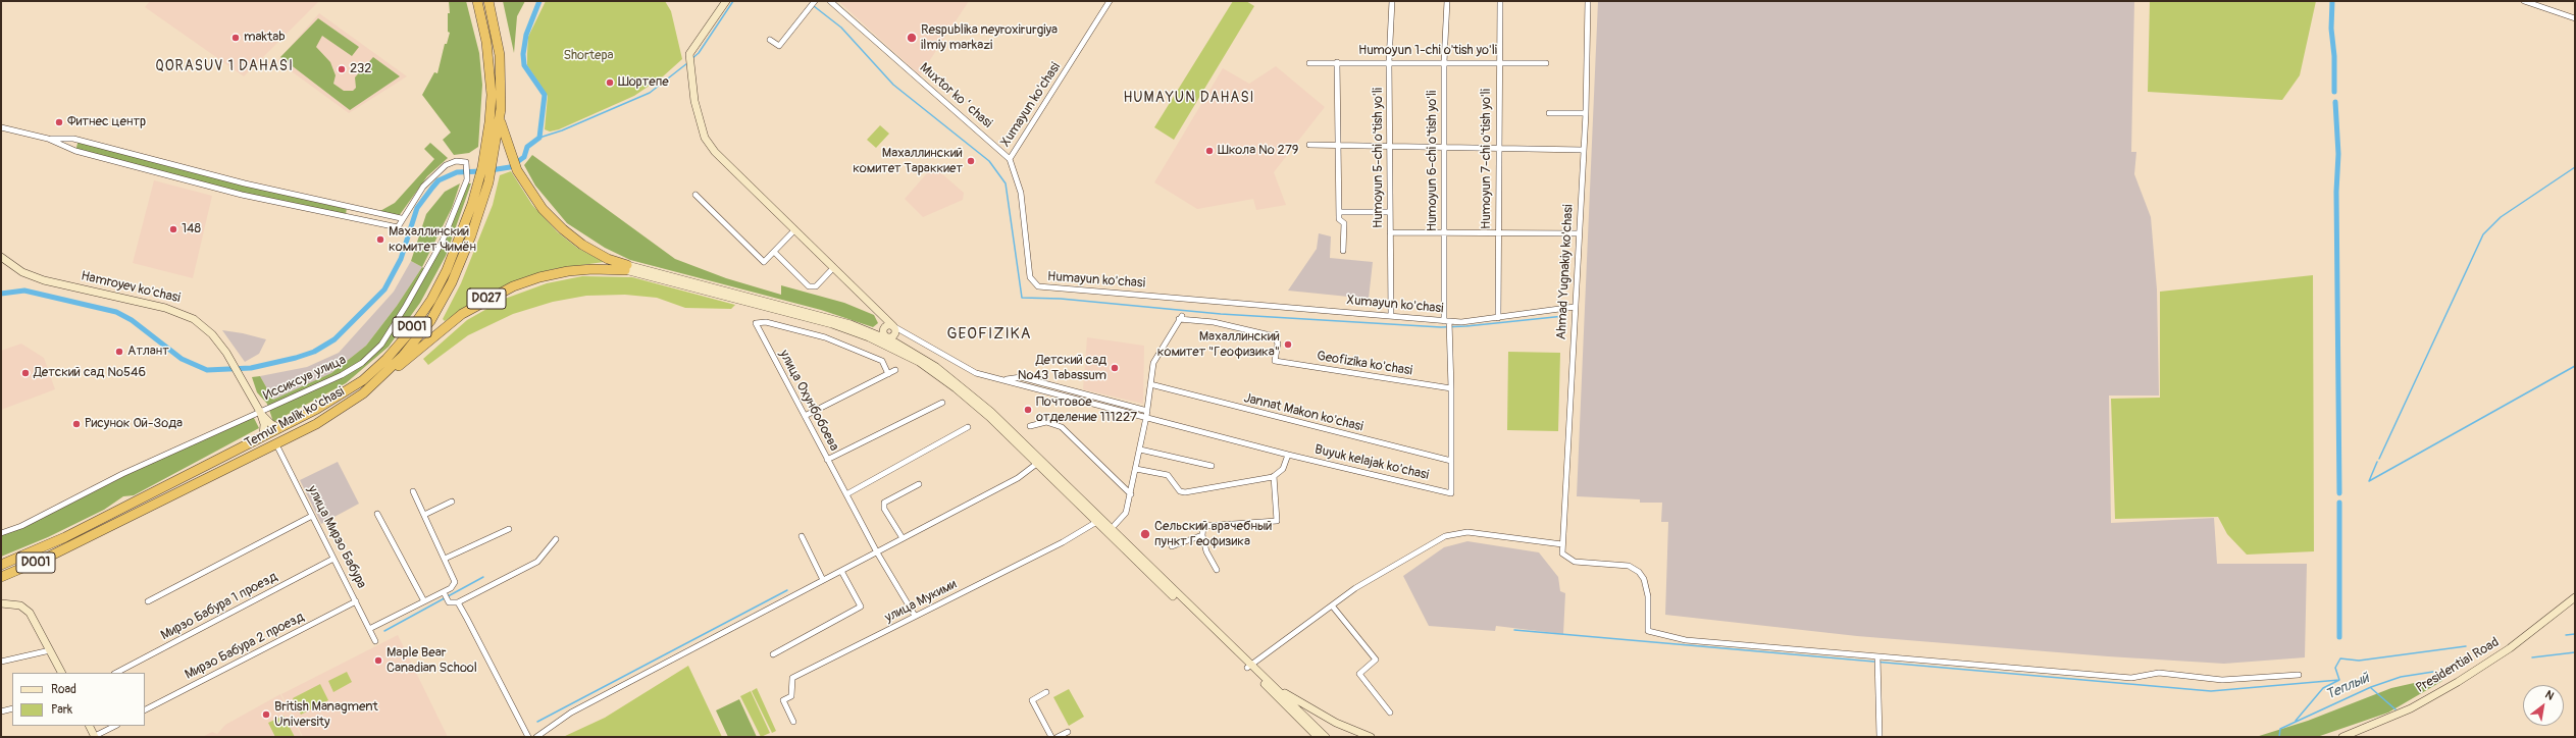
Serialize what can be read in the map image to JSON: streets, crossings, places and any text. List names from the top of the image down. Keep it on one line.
{"streets":{"highway":["D027","D001","Temur Malik ko'chasi"],"main road":["Hamroyev ko'chasi","Presidential Road"],"street":["Humoyun 1-chi o'tish yo'li","Muxtor koʻchasi","Xumayun ko'chasi","Humoyun 5-chi o'tish yo'li","Humoyun 7-chi o'tish yo'li","Humoyun 6-chi o'tish yo'li","Ahmad Yugnakiy ko'chasi","Humayun ko'chasi","Geofizika ko'chasi","Иссиксув улица","улица Охунбобоева","Jannat Makon ko'chasi","Buyuk kelajak ko'chasi","улица Мирзо Бабура","улица Мукими","Мирзо Бабура 1 проезд","Мирзо Бабура 2 проезд"]},"crossings":[["Humoyun 1-chi o'tish yo'li","Humoyun 5-chi o'tish yo'li"],["Humoyun 1-chi o'tish yo'li","Humoyun 7-chi o'tish yo'li"],["Humoyun 1-chi o'tish yo'li","Humoyun 6-chi o'tish yo'li"],["Muxtor koʻchasi","Xumayun ko'chasi"],["Muxtor koʻchasi","Humayun ko'chasi"],["Xumayun ko'chasi","Humoyun 5-chi o'tish yo'li"],["Xumayun ko'chasi","Humoyun 7-chi o'tish yo'li"],["Xumayun ko'chasi","Humoyun 6-chi o'tish yo'li"],["Xumayun ko'chasi","Ahmad Yugnakiy ko'chasi"],["Xumayun ko'chasi","Humayun ko'chasi"],["Humoyun 6-chi o'tish yo'li","Geofizika ko'chasi"],["Humoyun 6-chi o'tish yo'li","Jannat Makon ko'chasi"],["Humoyun 6-chi o'tish yo'li","Buyuk kelajak ko'chasi"],["Hamroyev ko'chasi","Иссиксув улица"],["Hamroyev ko'chasi","Temur Malik ko'chasi"],["D027","Temur Malik ko'chasi"],["Geofizika ko'chasi","Jannat Makon ko'chasi"],["улица Охунбобоева","улица Мукими"],["Temur Malik ko'chasi","улица Мирзо Бабура"],["улица Мирзо Бабура","Мирзо Бабура 1 проезд"],["улица Мирзо Бабура","Мирзо Бабура 2 проезд"]],"districts":["QORASUV 1 DAHASI","HUMAYUN DAHASI","GEOFIZIKA"],"water":["Теплый"],"parks":["Shortepa"],"places":["maktab","Respublika neyroxirurgiya ilmiy markazi","232","Шортепе","Фитнес центр","Школа № 279","Махаллинский комитет Тараккиет","148","Махаллинский комитет Чимён","Махаллинский комитет \"Геофизика\"","Атлант","Детский сад №43 Tabassum","Детский сад №546","Почтовое отделение 111227","Рисунок Ой-Зода","Сельский врачебный пункт Геофизика","Maple Bear Canadian School","British Managment University"],"legend":["Road","Park"],"north":"top right"}
